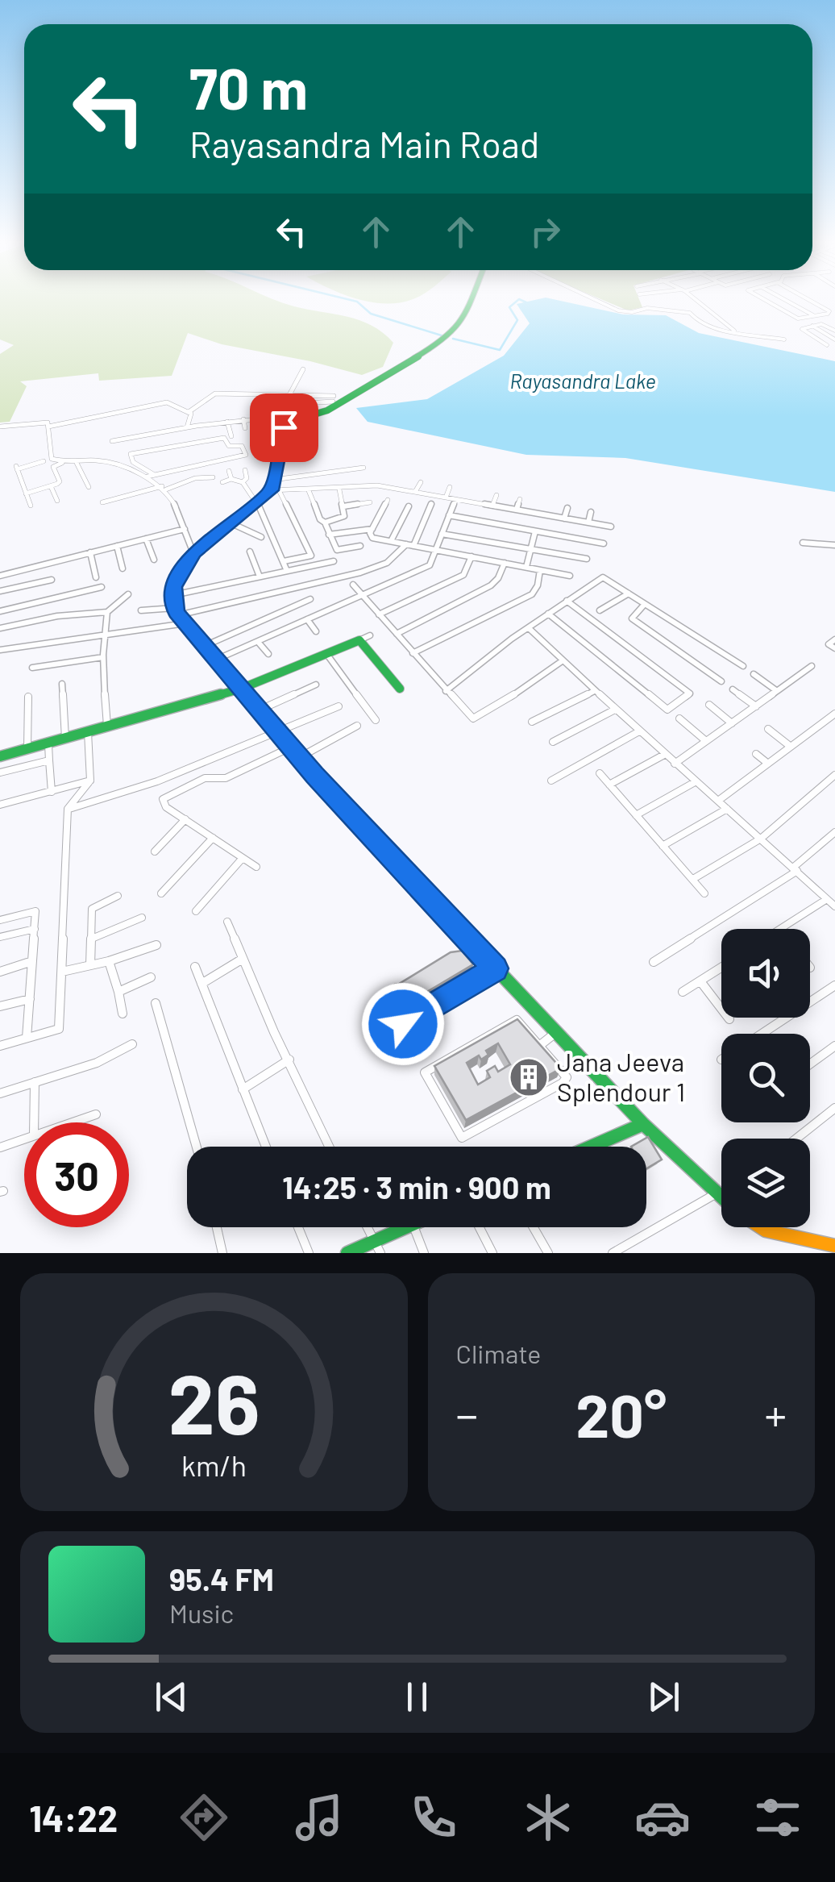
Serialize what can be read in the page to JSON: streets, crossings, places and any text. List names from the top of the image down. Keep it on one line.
{"water":["Rayasandra Lake"],"places":{"building":["Jana Jeeva Splendour 1"]},"page":{"turn":["70 m","Rayasandra Main Road"],"limit":"30","trip":"14:25 · 3 min · 900 m","tile":"Climate","heat":["−","20°","+"],"song":["95.4 FM","Music"],"tabs":"14:22","gauge":["26","km/h"]}}
